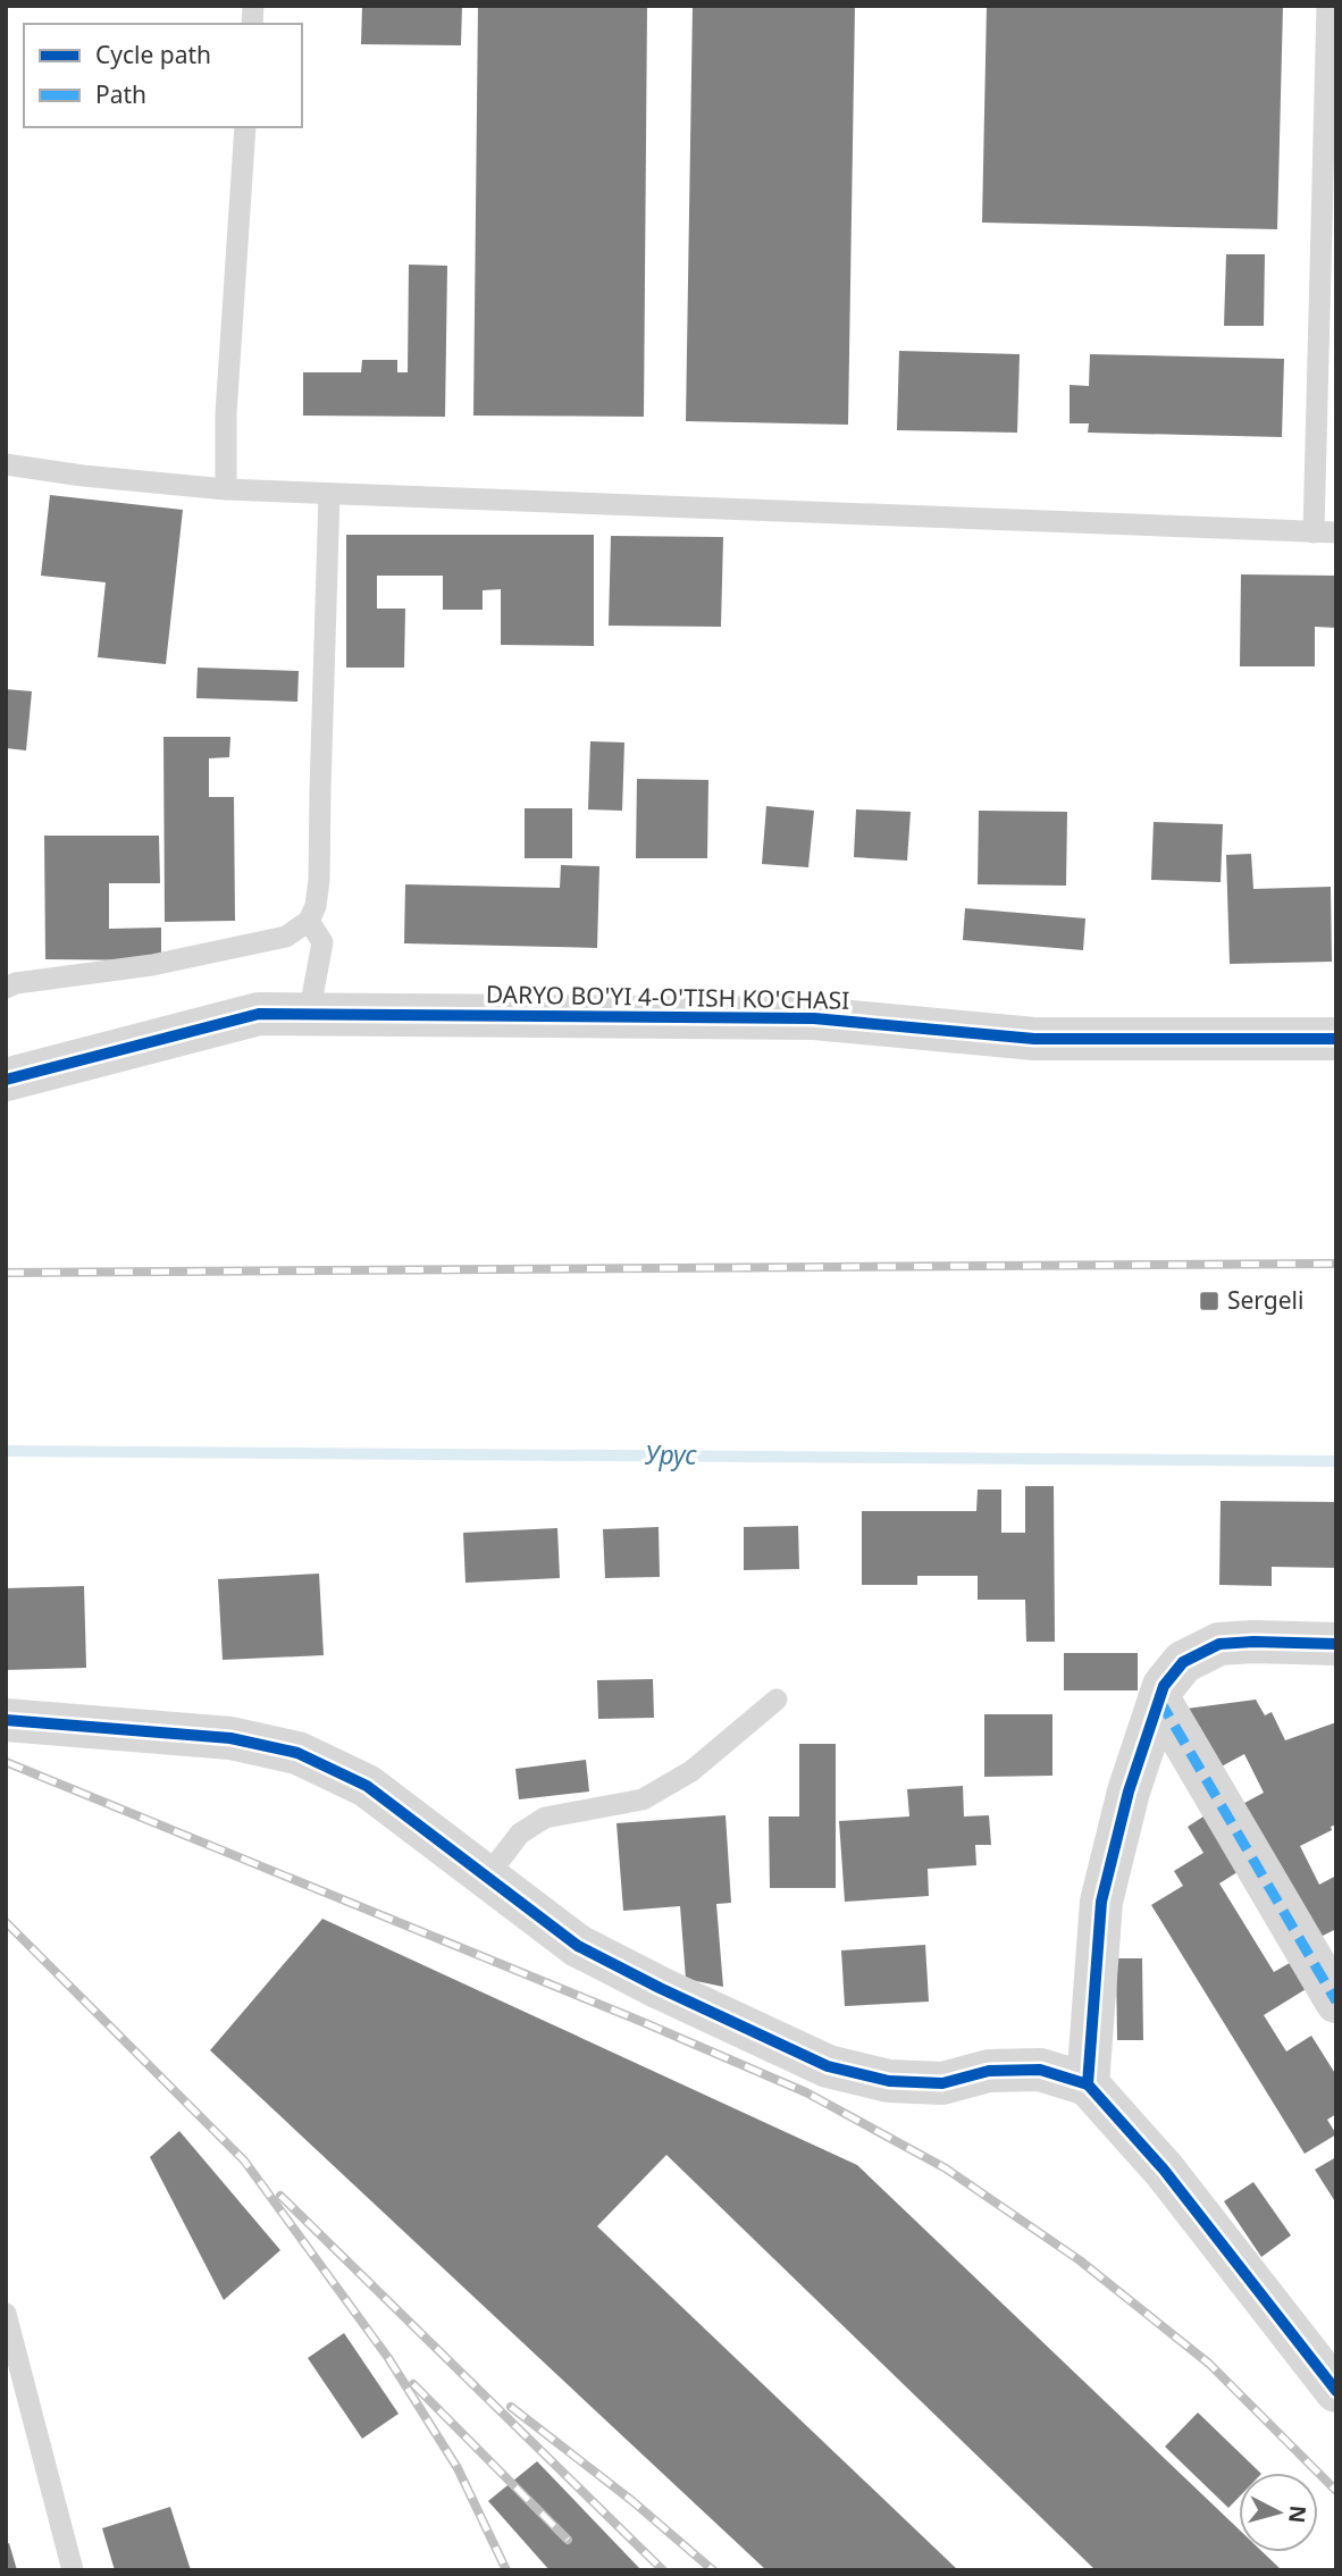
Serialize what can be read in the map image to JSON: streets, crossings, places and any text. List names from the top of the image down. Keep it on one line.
{"streets":{"street":["DARYO BO'YI 4-O'TISH KO'CHASI"]},"water":["Урус"],"places":{"transit":["Sergeli"]},"legend":["Cycle path","Path"],"north":"right"}
